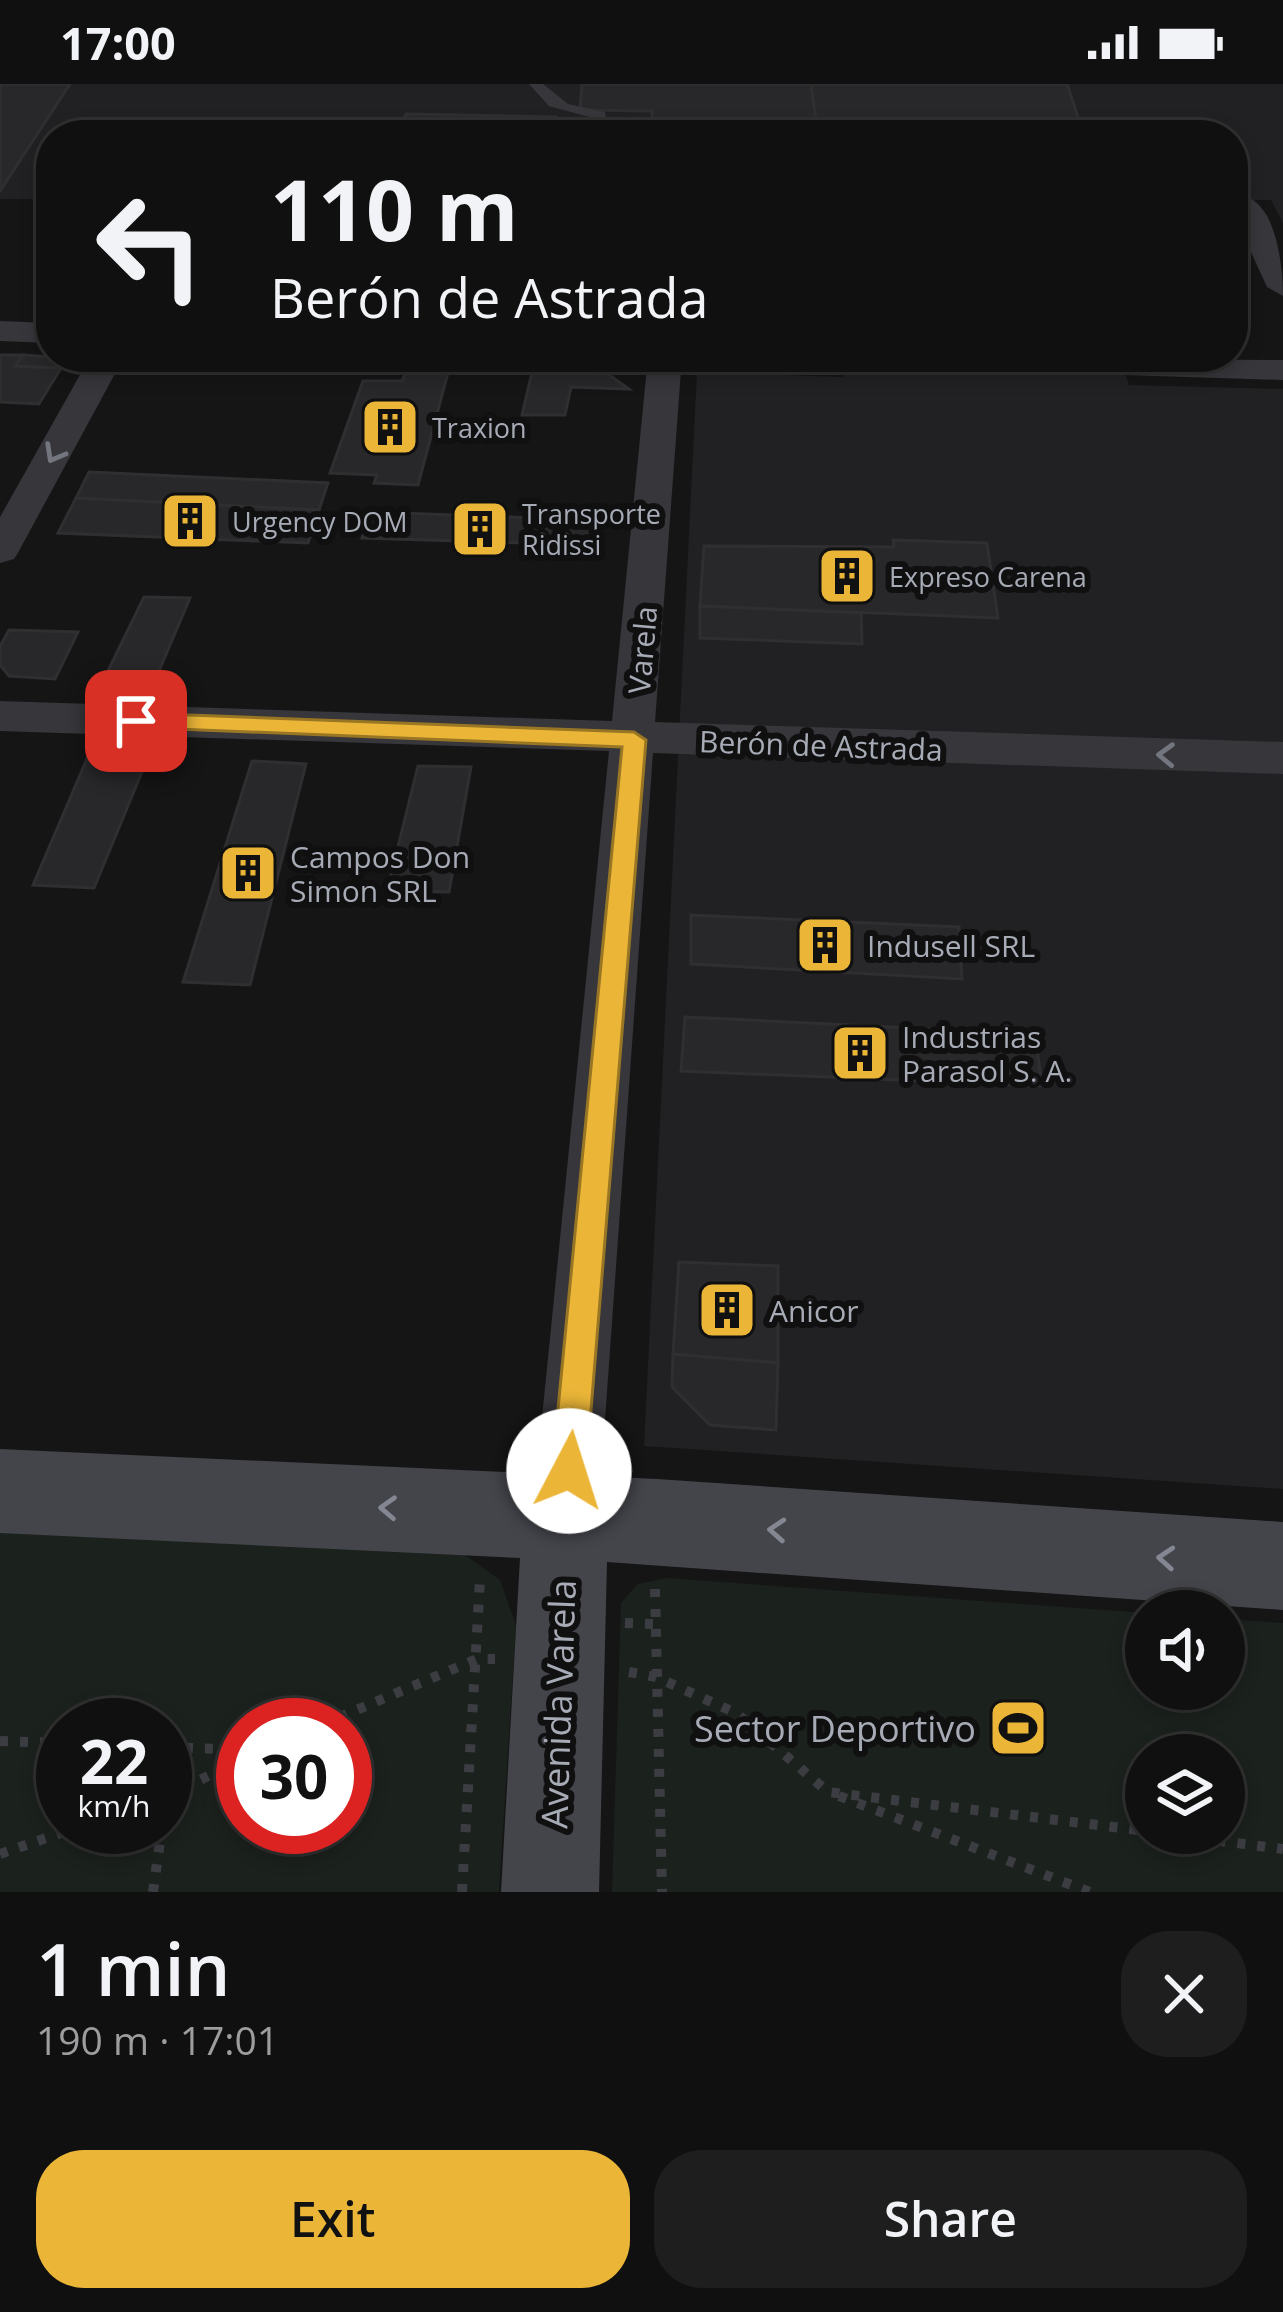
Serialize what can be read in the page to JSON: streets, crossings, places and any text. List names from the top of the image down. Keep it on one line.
{"streets":{"main road":["Avenida Varela"],"street":["Varela","Berón de Astrada"]},"crossings":[["Varela","Berón de Astrada"],["Varela","Avenida Varela"]],"one_way":["Berón de Astrada"],"places":{"building":["Traxion","Urgency DOM","Transporte Ridissi","Expreso Carena","Campos Don Simon SRL","Indusell SRL","Industrias Parasol S. A.","Anicor"],"sports":["Sector Deportivo"]},"page":{"status":"17:00","turn":["110 m","Berón de Astrada"],"speed":"22 km/h","limit":"30","heading":["1 min","190 m · 17:01"],"buttons":["Exit","Share"]}}
